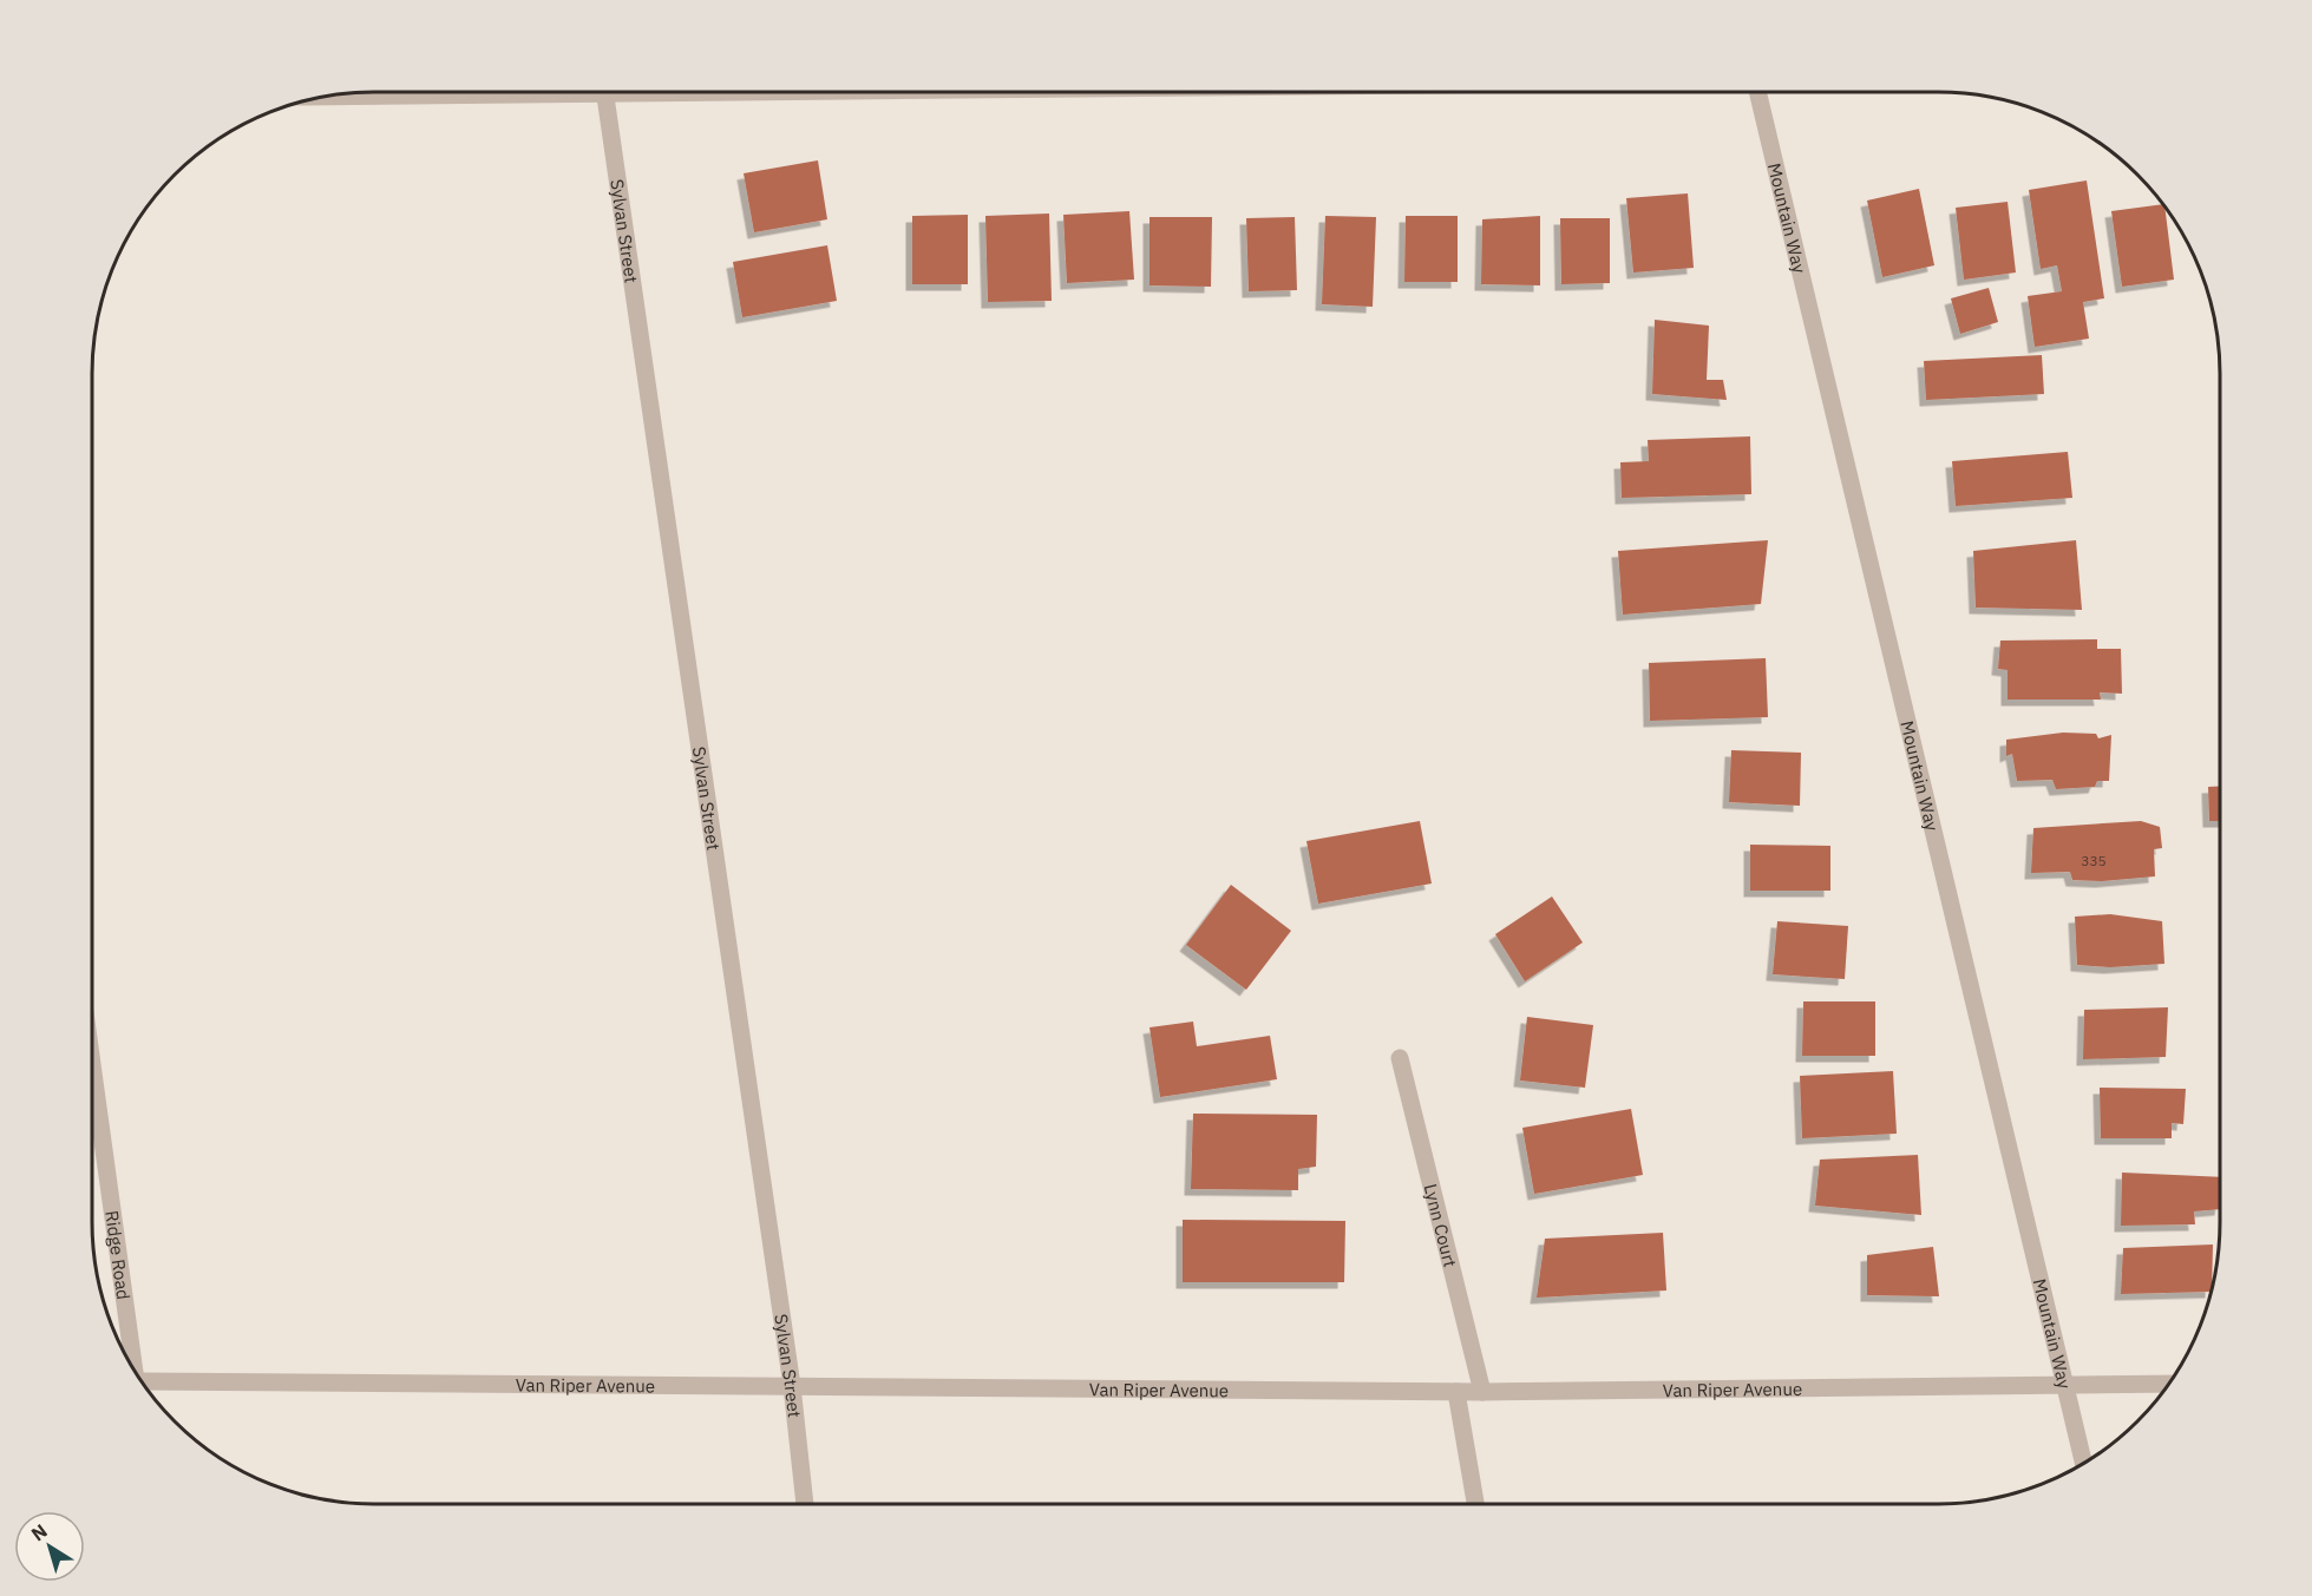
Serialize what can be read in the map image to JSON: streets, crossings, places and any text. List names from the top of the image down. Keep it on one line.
{"streets":{"street":["Mountain Way","Sylvan Street","Lynn Court","Ridge Road","Van Riper Avenue"]},"crossings":[["Mountain Way","Van Riper Avenue"],["Sylvan Street","Van Riper Avenue"],["Lynn Court","Van Riper Avenue"]],"house_numbers":["335"],"north":"top left"}
